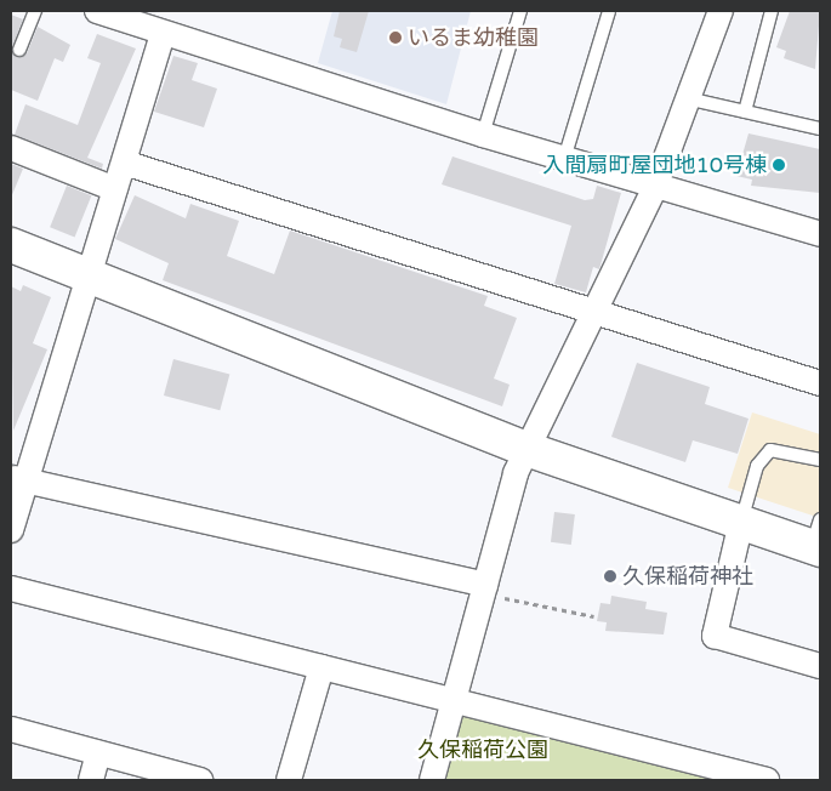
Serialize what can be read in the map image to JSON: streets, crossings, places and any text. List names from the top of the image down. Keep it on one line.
{"parks":["久保稲荷公園"],"places":["いるま幼稚園","入間扇町屋団地10号棟","久保稲荷神社"]}
